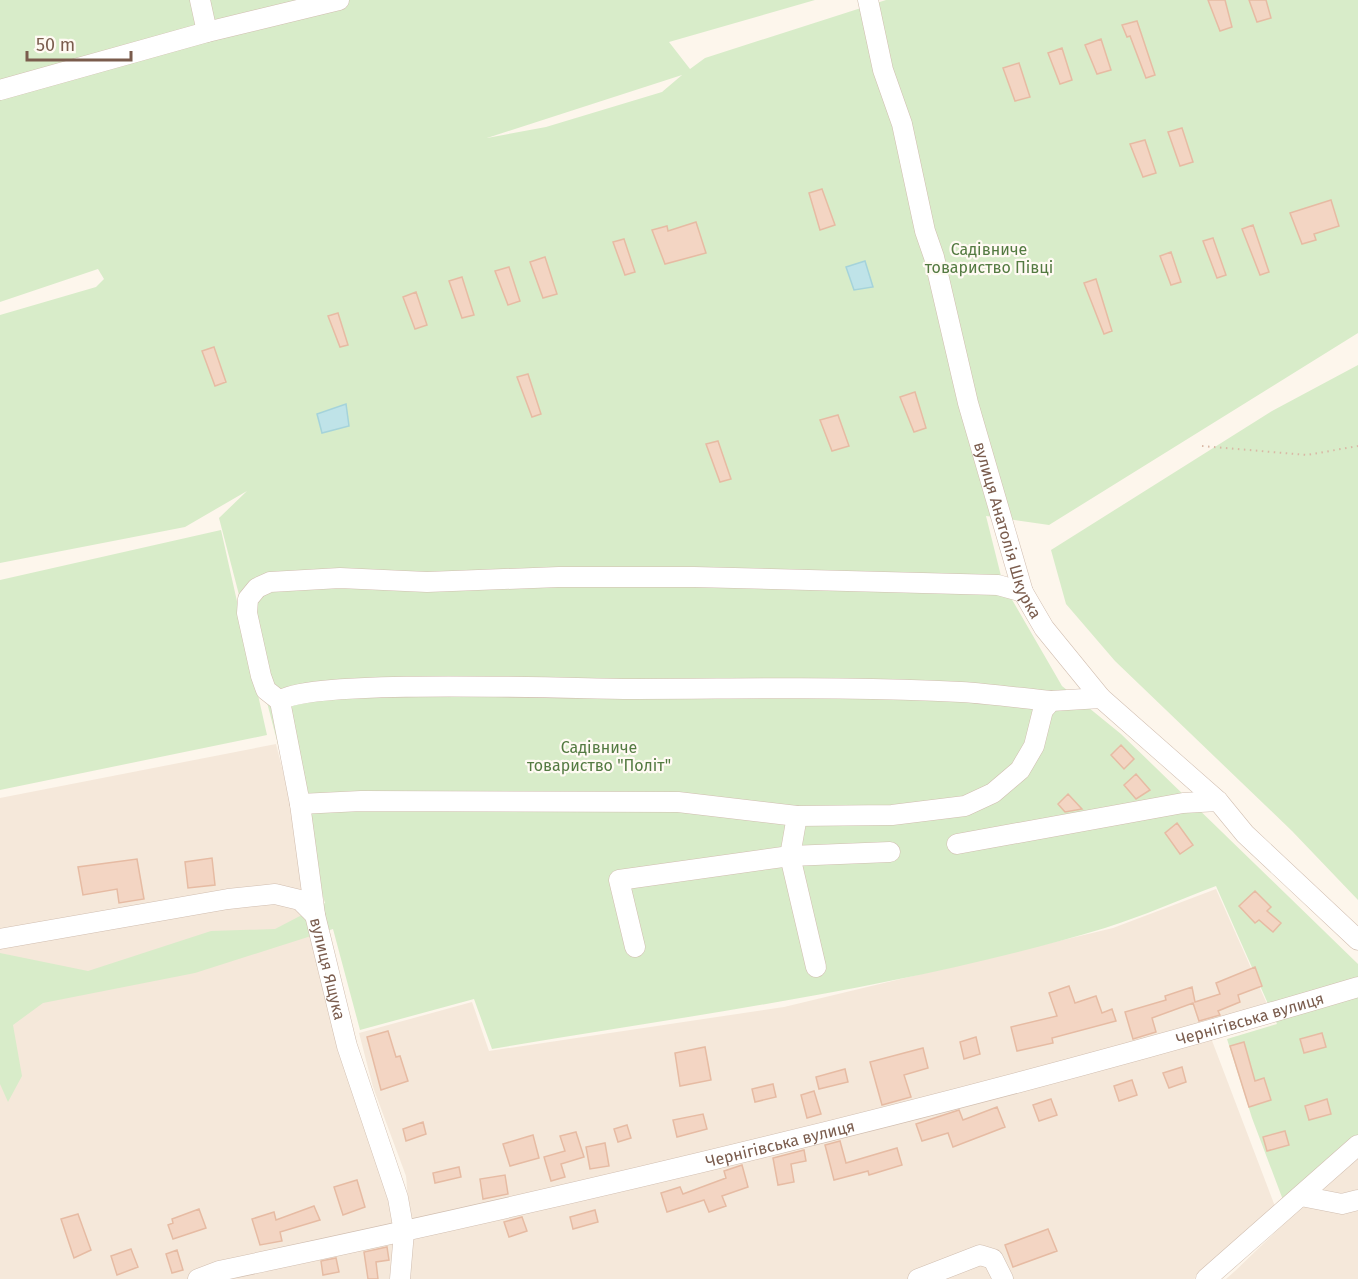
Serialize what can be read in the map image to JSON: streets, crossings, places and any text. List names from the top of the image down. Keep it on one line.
{"streets":{"street":["вулиця Анатолія Шкурка","вулиця Ящука","Чернігівська вулиця"]},"crossings":[["вулиця Ящука","Чернігівська вулиця"]],"parks":["Садівниче товариство Півці","Садівниче товариство \"Політ\""],"scale_bar":"50 m"}
